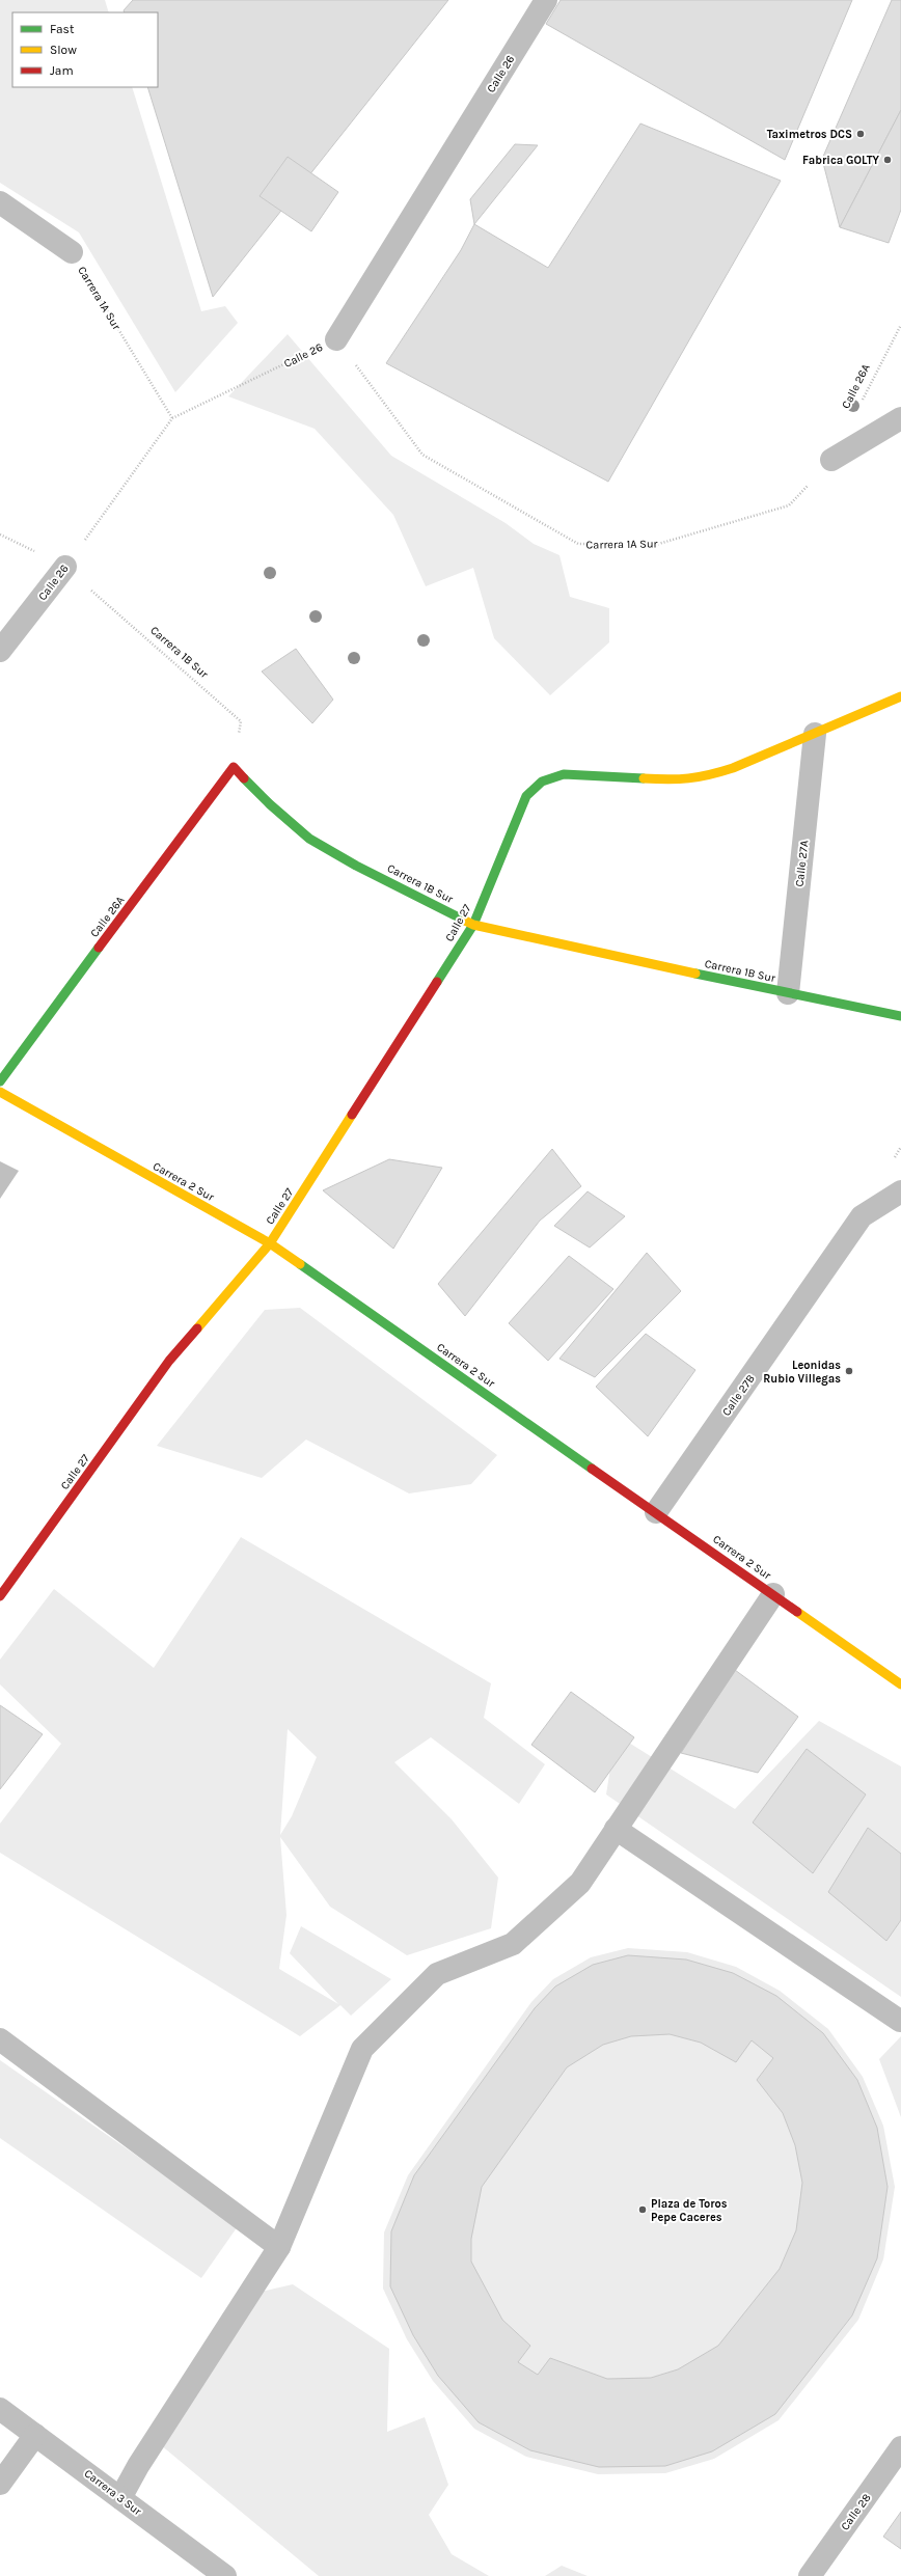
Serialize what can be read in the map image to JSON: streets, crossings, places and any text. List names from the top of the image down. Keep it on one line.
{"streets":{"street":["Calle 26","Calle 26A","Carrera 1B Sur","Calle 27A","Calle 27","Carrera 2 Sur","Calle 27B","Carrera 3 Sur","Calle 28"],"path":["Carrera 1A Sur"]},"crossings":[["Calle 26","Carrera 1A Sur"],["Calle 26","Carrera 1B Sur"],["Calle 26A","Carrera 1B Sur"],["Carrera 1B Sur","Calle 27A"],["Carrera 1B Sur","Calle 27"],["Calle 27A","Calle 27"],["Calle 27","Carrera 2 Sur"],["Carrera 2 Sur","Calle 27B"]],"places":["Taximetros DCS","Fabrica GOLTY","Leonidas Rubio Villegas","Plaza de Toros Pepe Caceres"],"legend":["Fast","Slow","Jam"]}
